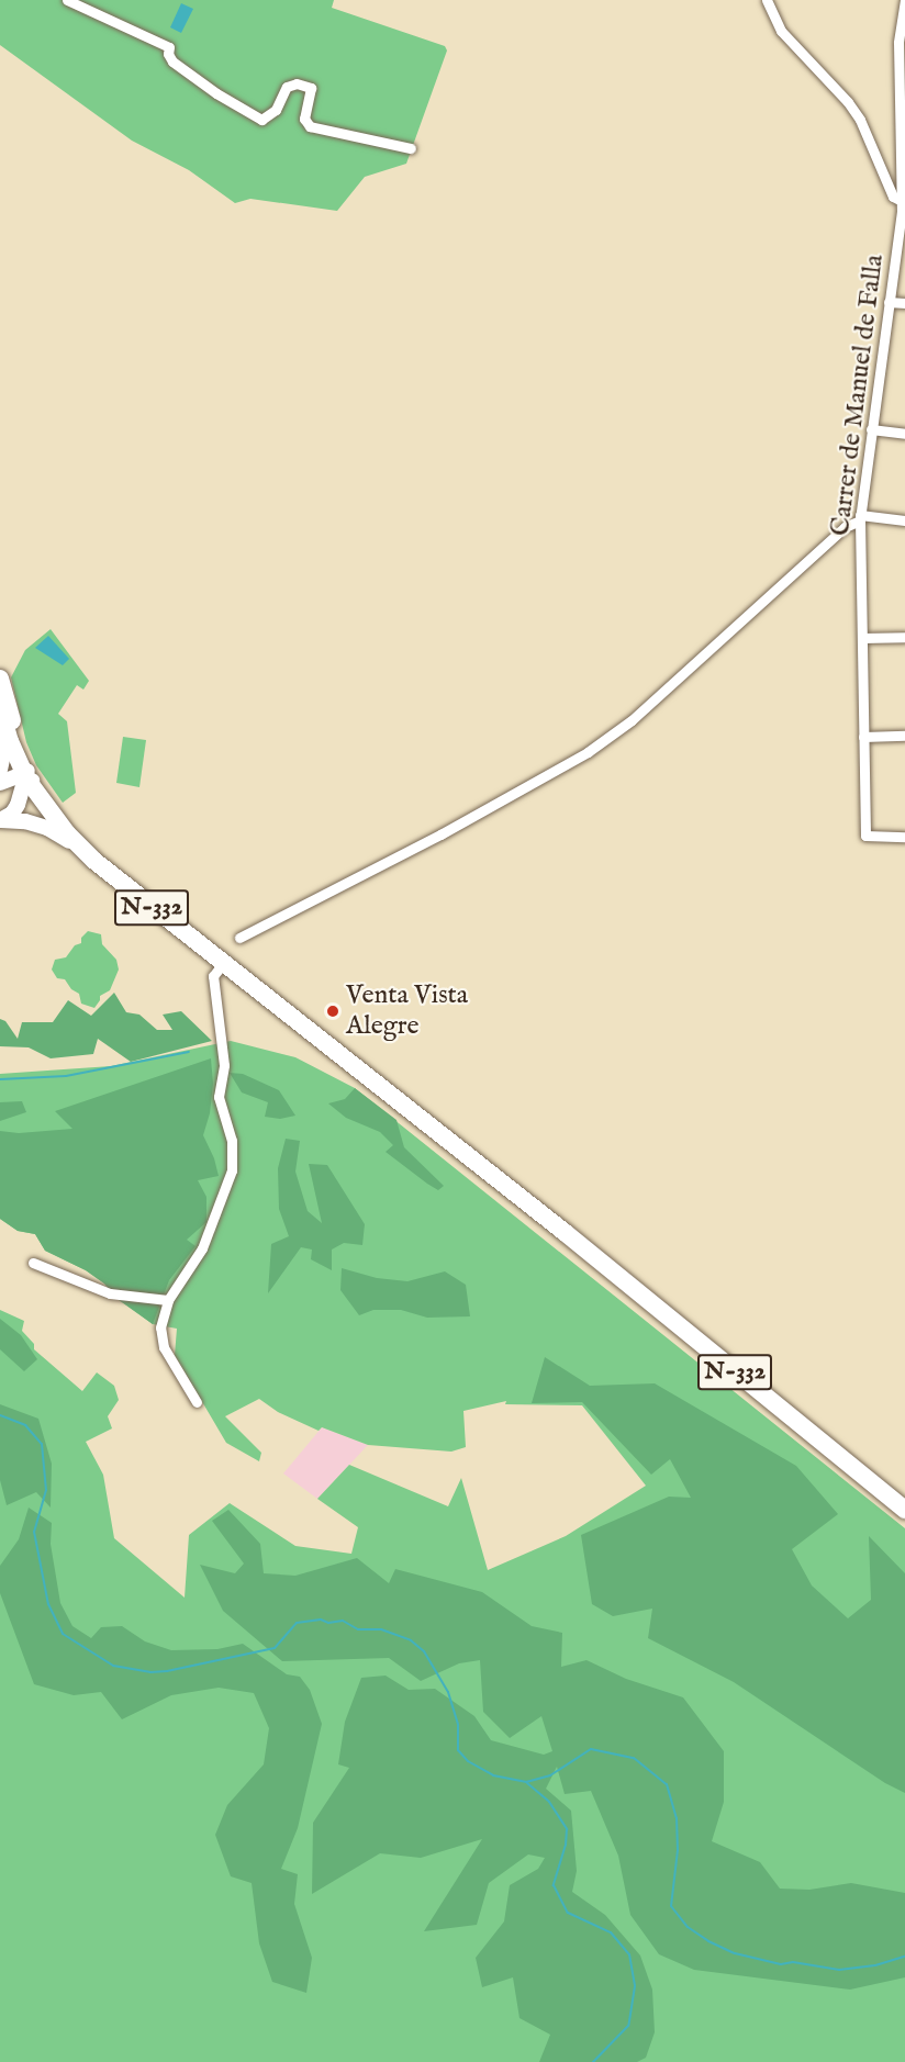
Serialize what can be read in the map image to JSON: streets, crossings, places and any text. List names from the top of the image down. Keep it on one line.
{"streets":{"highway":["N-332"],"street":["Carrer de Manuel de Falla"]},"places":["Venta Vista Alegre"]}
